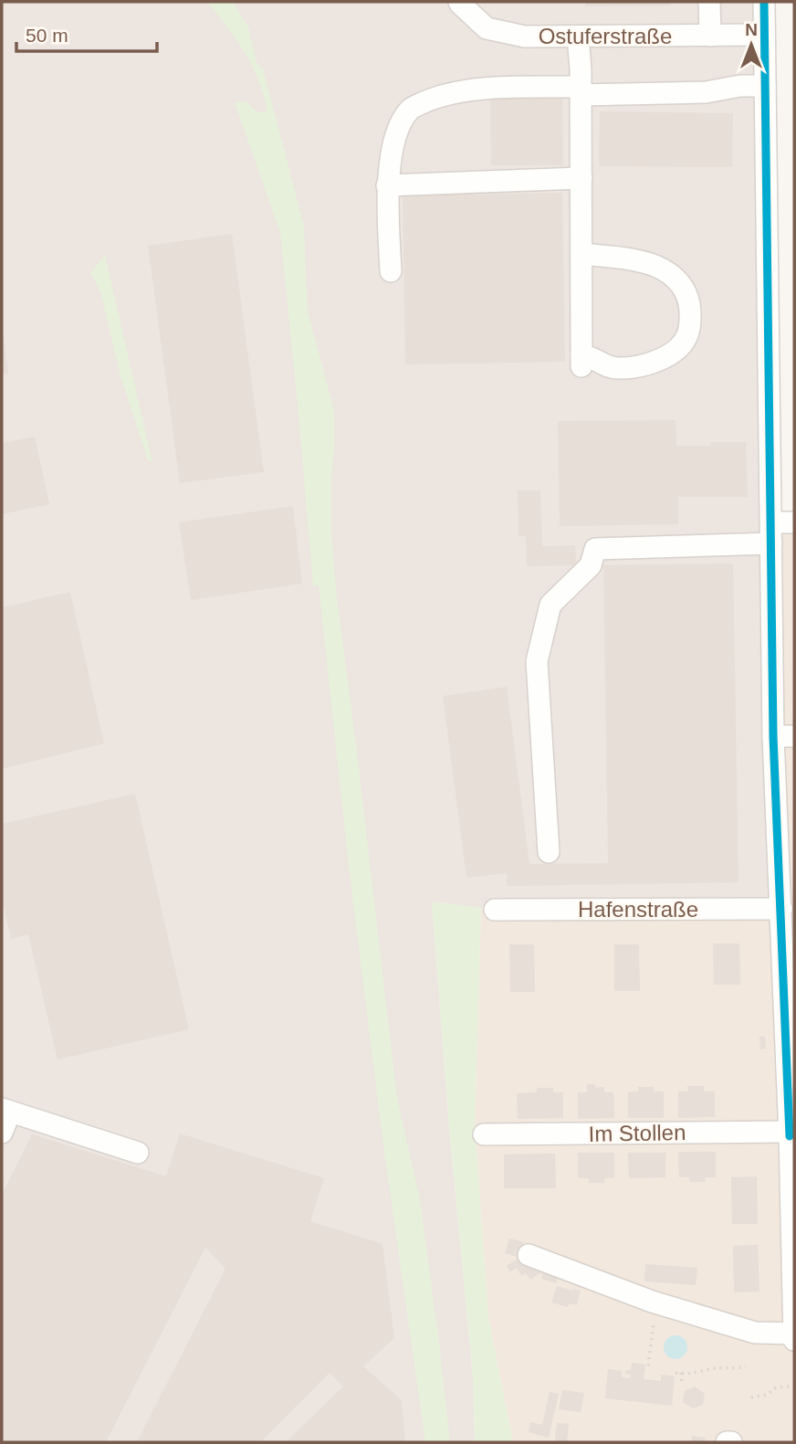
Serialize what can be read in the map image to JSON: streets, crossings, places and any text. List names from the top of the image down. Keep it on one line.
{"streets":{"street":["Ostuferstraße","Hafenstraße","Im Stollen"]},"scale_bar":"50 m","north":"top"}
